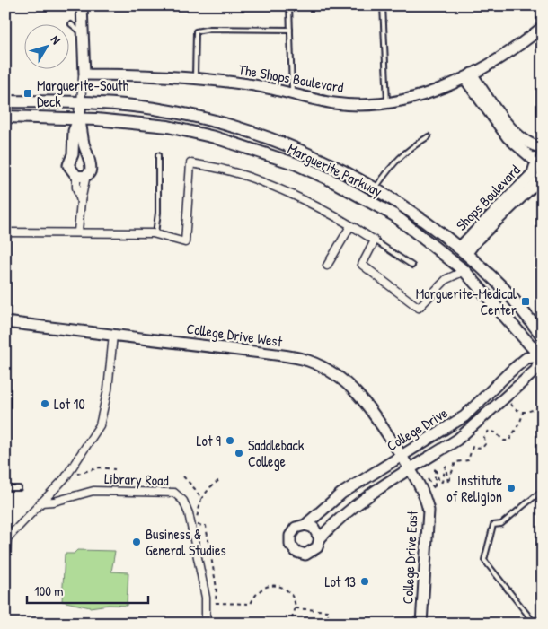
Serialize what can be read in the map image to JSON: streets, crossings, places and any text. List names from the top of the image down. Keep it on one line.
{"streets":{"main road":["Marguerite Parkway"],"street":["The Shops Boulevard","Shops Boulevard","College Drive West","College Drive","Library Road","College Drive East"]},"crossings":[["The Shops Boulevard","Shops Boulevard"],["Marguerite Parkway","Shops Boulevard"],["Marguerite Parkway","College Drive"],["College Drive West","College Drive"],["College Drive West","College Drive East"],["College Drive","College Drive East"]],"places":{"transit":["Marguerite-South Deck","Marguerite-Medical Center"],"other":["Lot 10","Lot 9","Saddleback College","Institute of Religion","Business & General Studies","Lot 13"]},"scale_bar":"100 m","north":"top right"}
